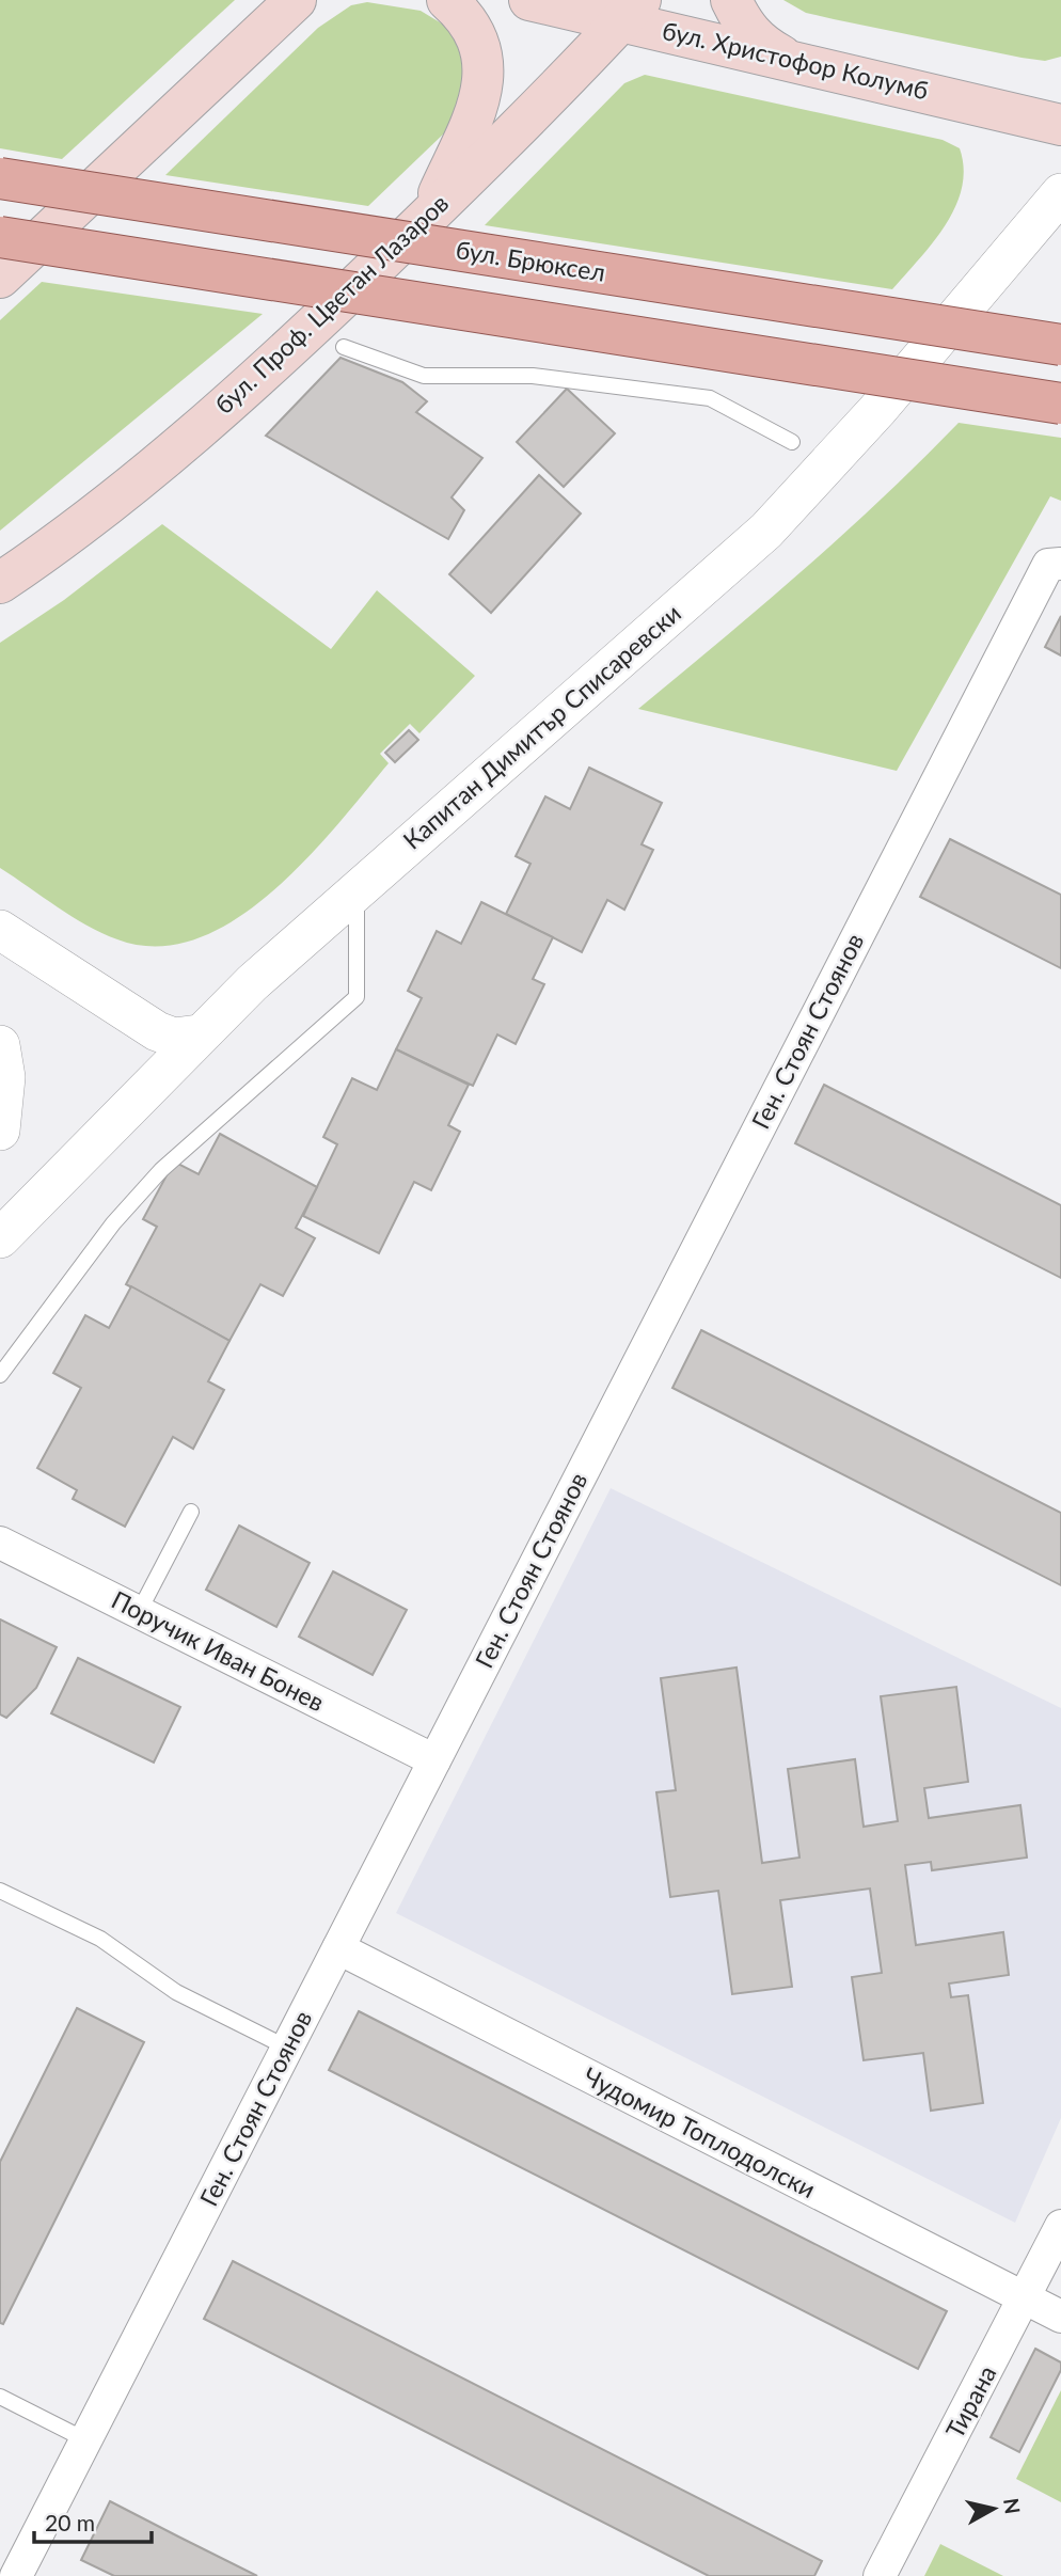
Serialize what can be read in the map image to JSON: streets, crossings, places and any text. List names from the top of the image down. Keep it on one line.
{"streets":{"main road":["бул. Христофор Колумб","бул. Брюксел","бул. Проф. Цветан Лазаров"],"street":["Капитан Димитър Списаревски","Ген. Стоян Стоянов","Поручик Иван Бонев","Чудомир Топлодолски","Тирана"]},"crossings":[["бул. Христофор Колумб","бул. Проф. Цветан Лазаров"],["Ген. Стоян Стоянов","Поручик Иван Бонев"],["Ген. Стоян Стоянов","Чудомир Топлодолски"],["Чудомир Топлодолски","Тирана"]],"scale_bar":"20 m","north":"right"}
